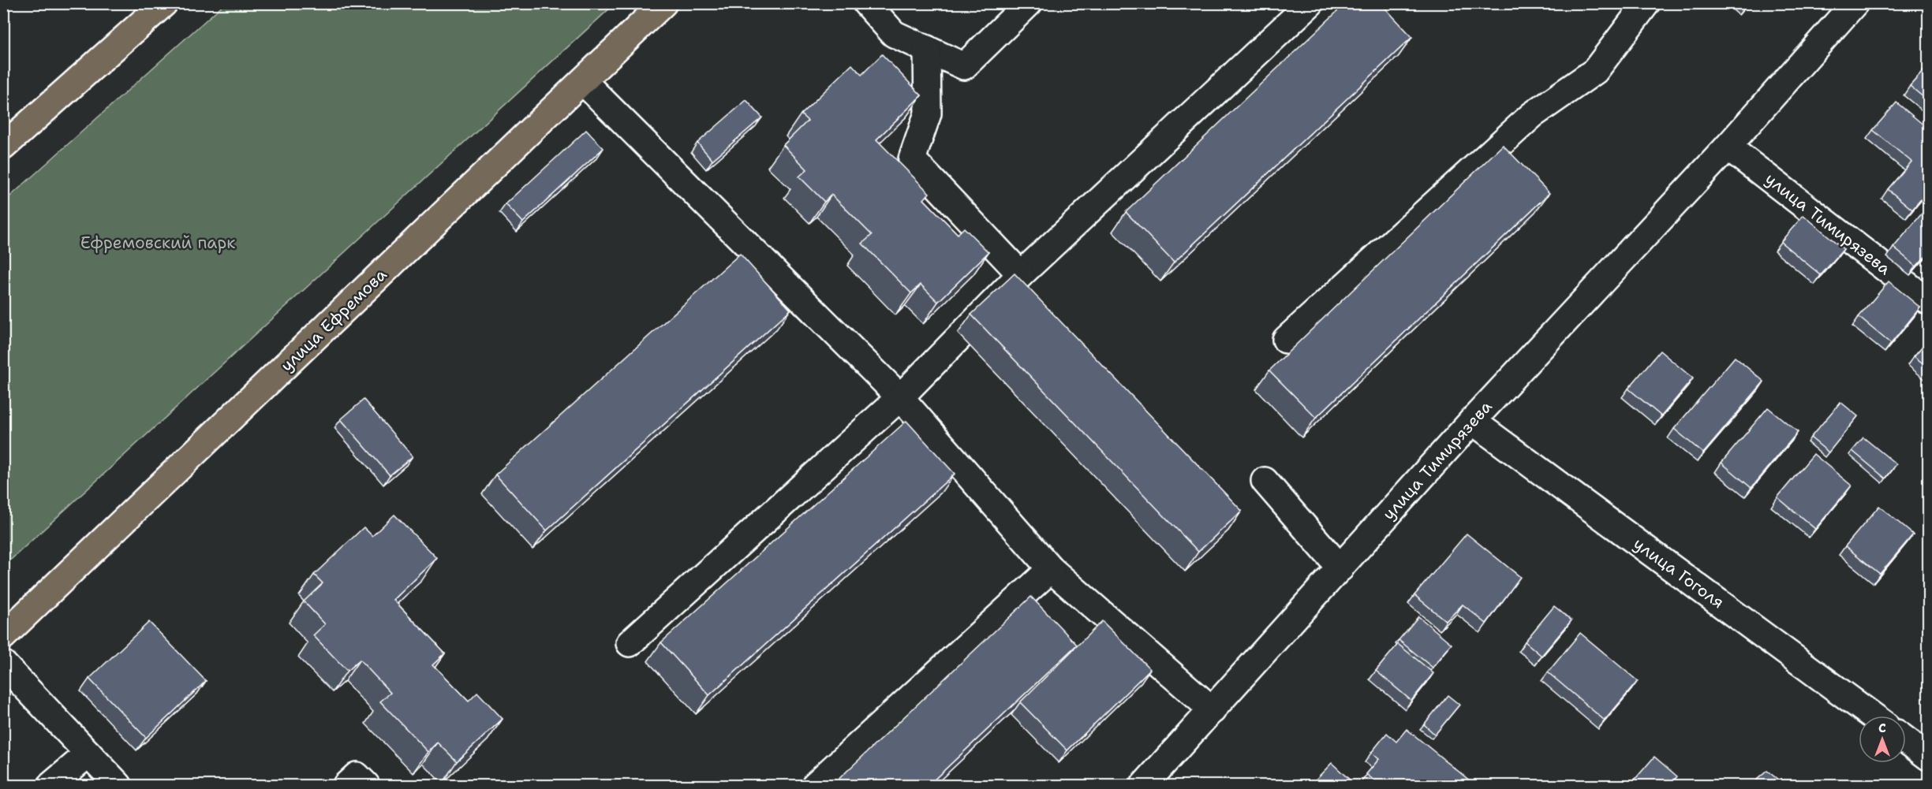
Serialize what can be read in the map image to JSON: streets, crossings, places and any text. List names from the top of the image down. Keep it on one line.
{"streets":{"main road":["улица Ефремова"],"street":["улица Тимирязева","улица Гоголя"]},"crossings":[["улица Тимирязева","улица Гоголя"]],"parks":["Ефремовский парк"],"north":"top"}
